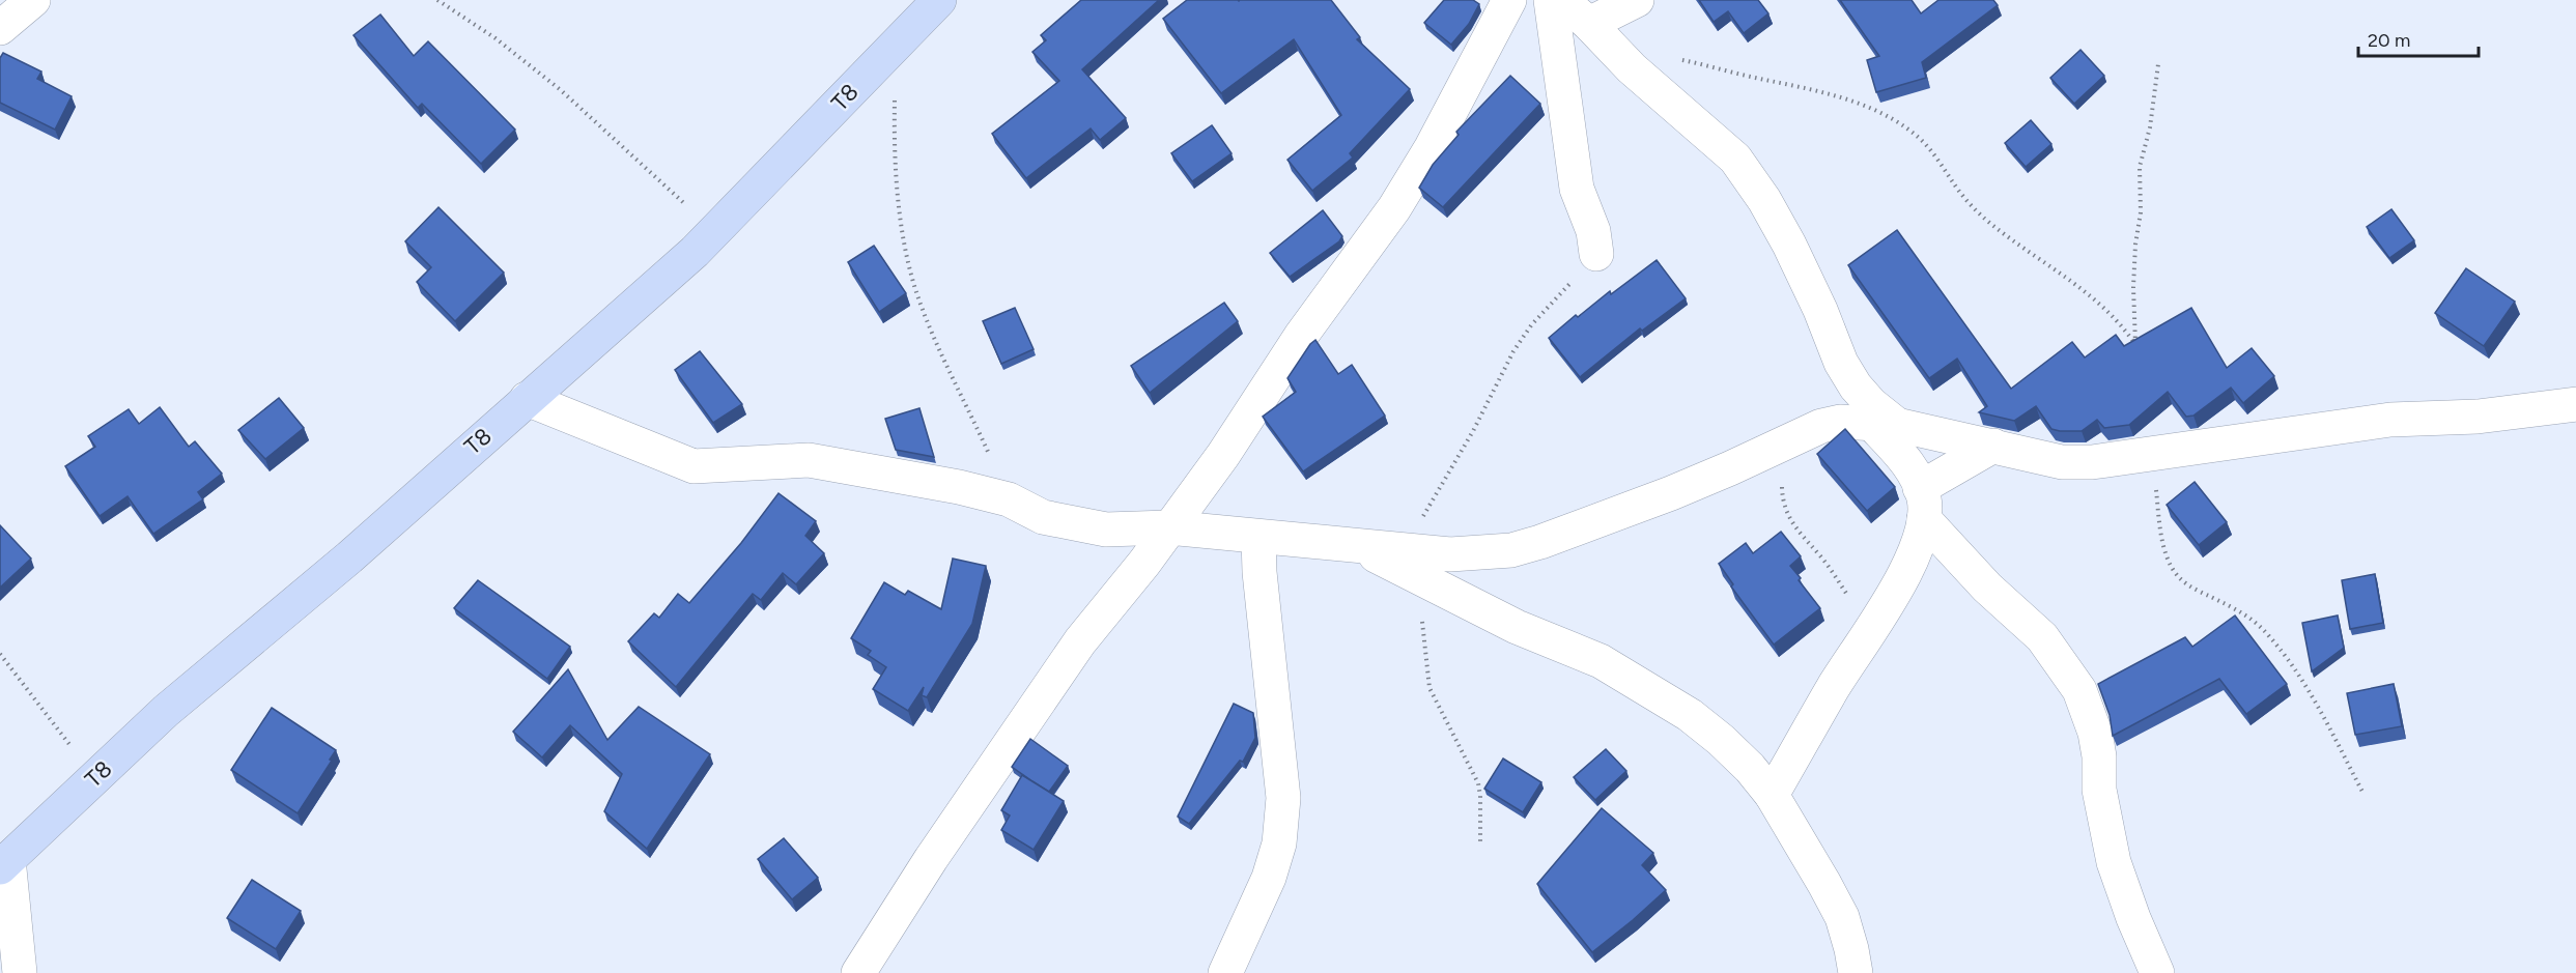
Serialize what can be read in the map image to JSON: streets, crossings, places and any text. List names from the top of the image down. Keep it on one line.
{"streets":{"street":["T8"]},"scale_bar":"20 m"}
